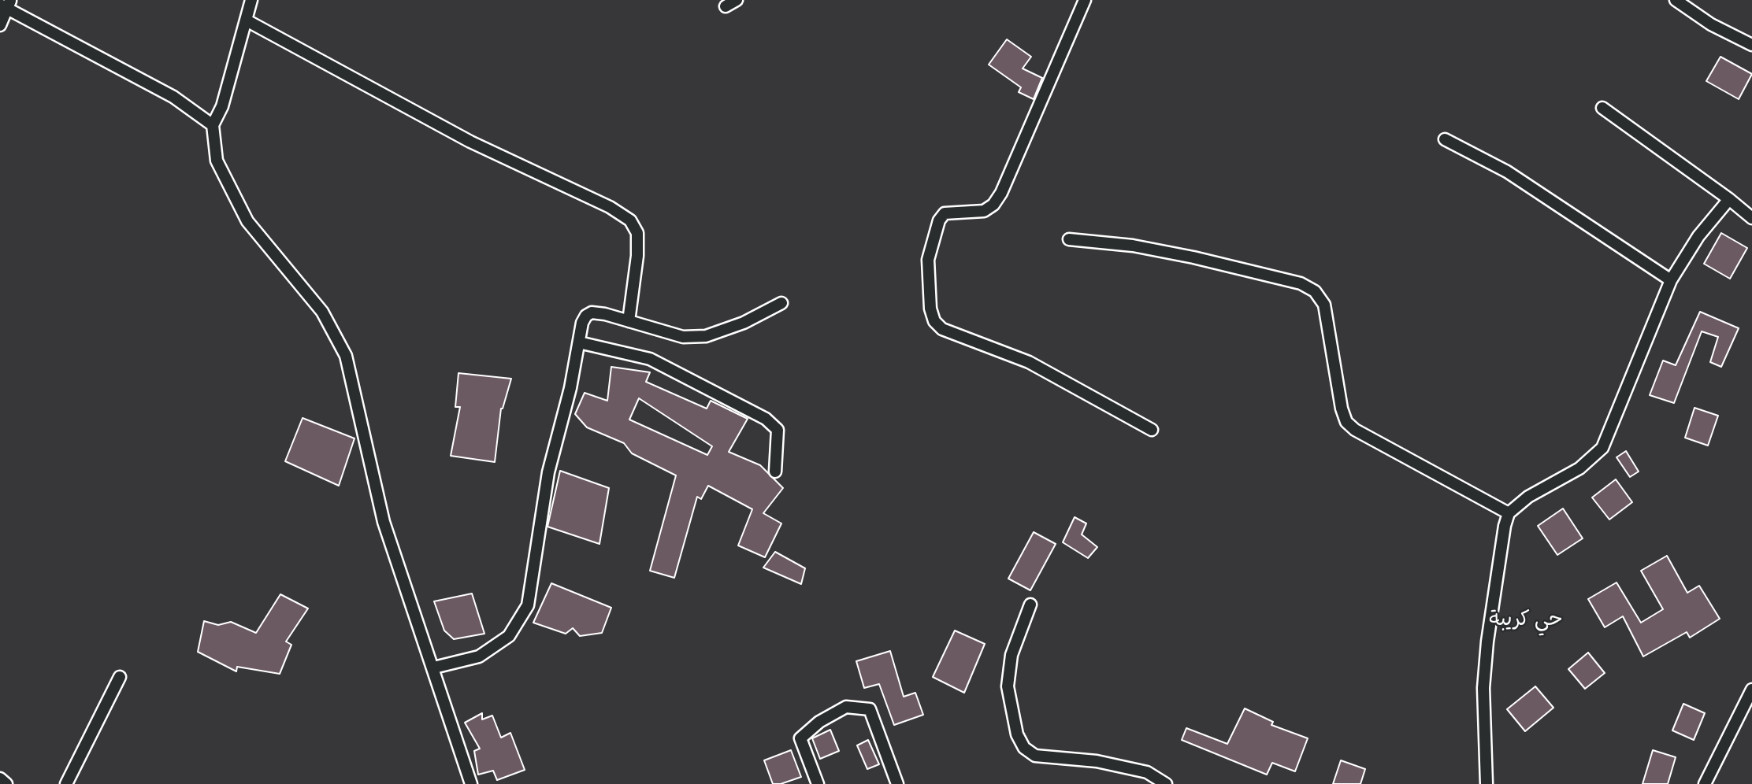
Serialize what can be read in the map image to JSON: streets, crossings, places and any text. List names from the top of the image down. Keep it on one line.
{"districts":["حي كريبة"]}
